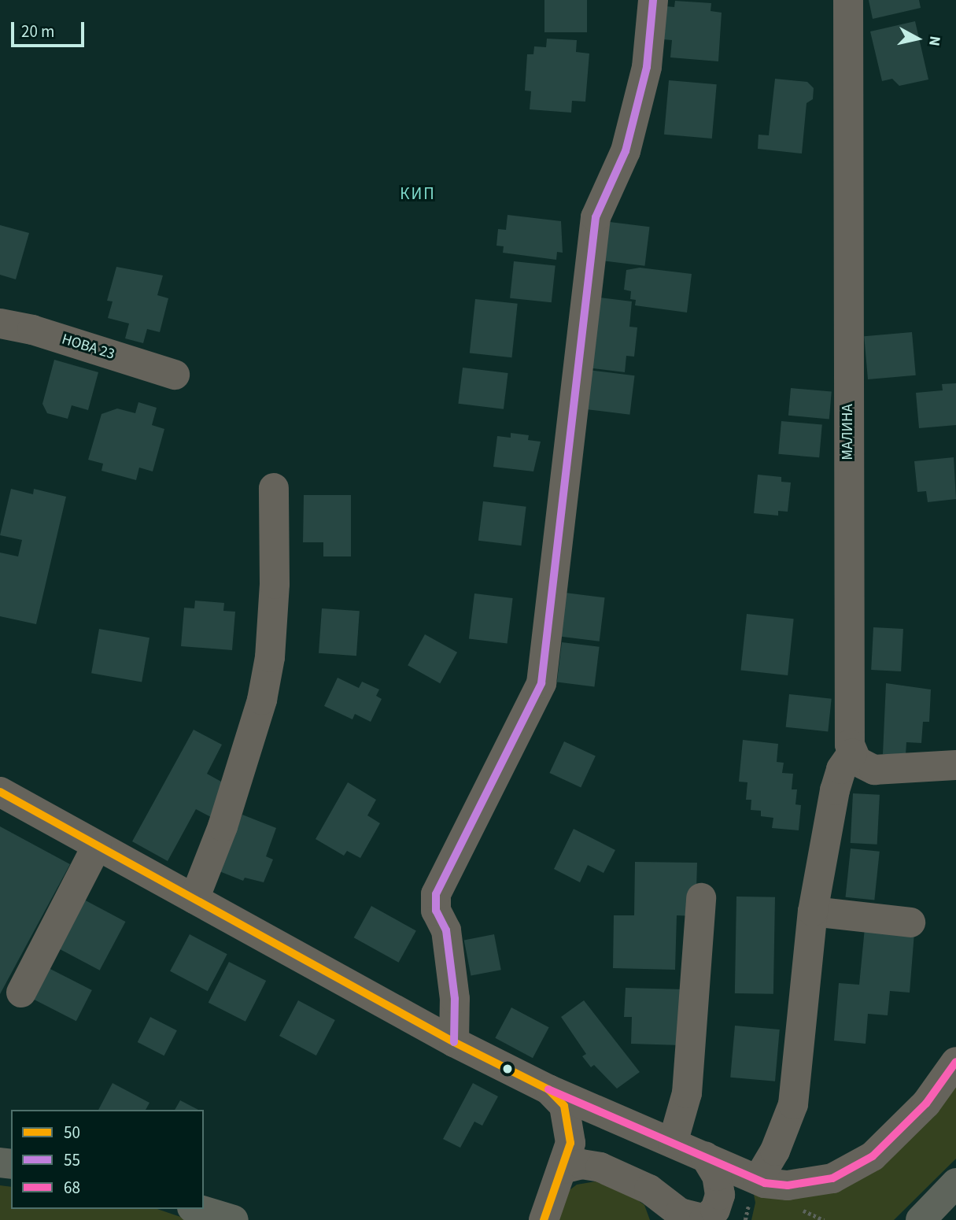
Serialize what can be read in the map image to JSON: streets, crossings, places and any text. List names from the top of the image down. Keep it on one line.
{"streets":{"street":["НОВА 23","МАЛИНА"]},"districts":["КИП"],"lines":["transit line 55","transit line 50","transit line 68"],"legend":["50","55","68"],"scale_bar":"20 m","north":"right"}
